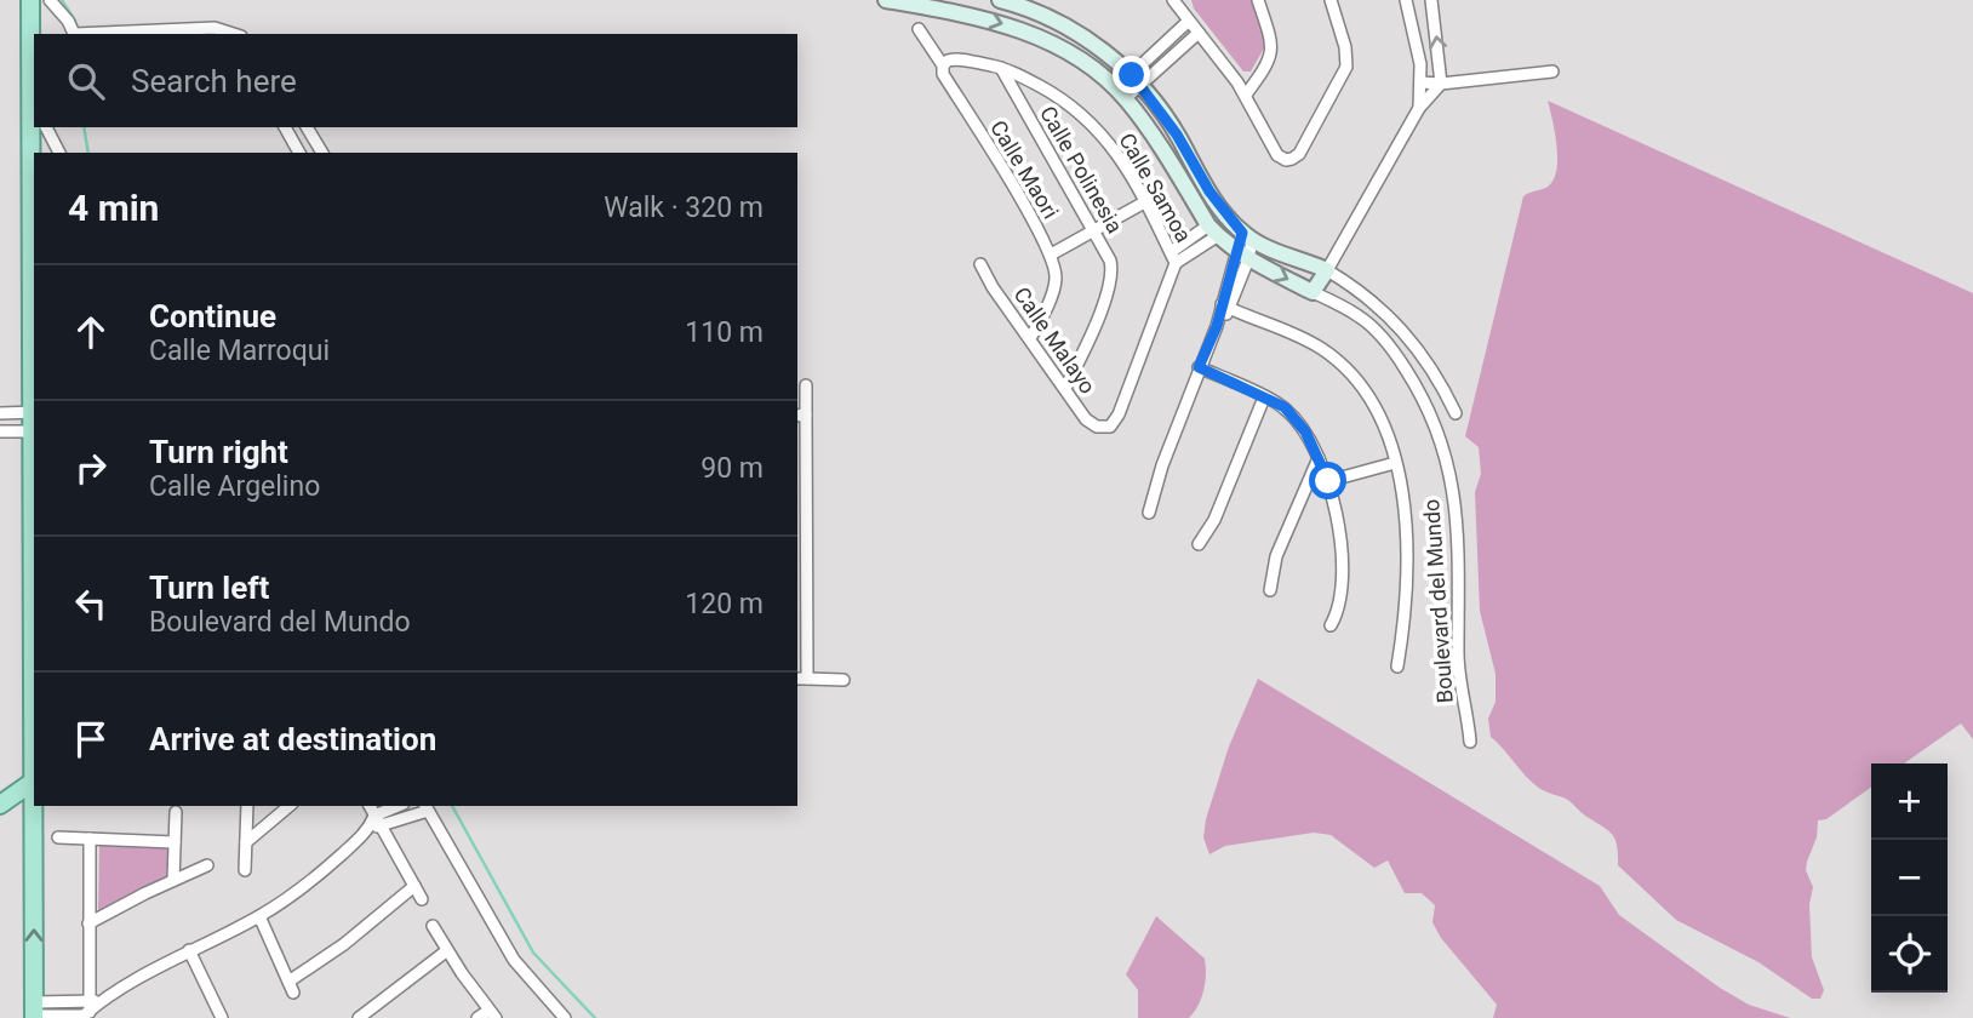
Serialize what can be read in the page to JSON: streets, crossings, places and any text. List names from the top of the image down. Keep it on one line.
{"streets":{"street":["Calle Maori","Calle Polinesia","Calle Samoa","Calle Malayo","Boulevard del Mundo"]},"crossings":[["Calle Maori","Calle Samoa"],["Calle Maori","Calle Malayo"],["Calle Polinesia","Calle Samoa"],["Calle Polinesia","Calle Malayo"],["Calle Samoa","Calle Malayo"]],"page":{"search":"Search here","heading":["4 min","Walk · 320 m"],"list":[["Continue","Calle Marroqui","110 m"],["Turn right","Calle Argelino","90 m"],["Turn left","Boulevard del Mundo","120 m"],"Arrive at destination"],"map_buttons":["+","−"]}}
